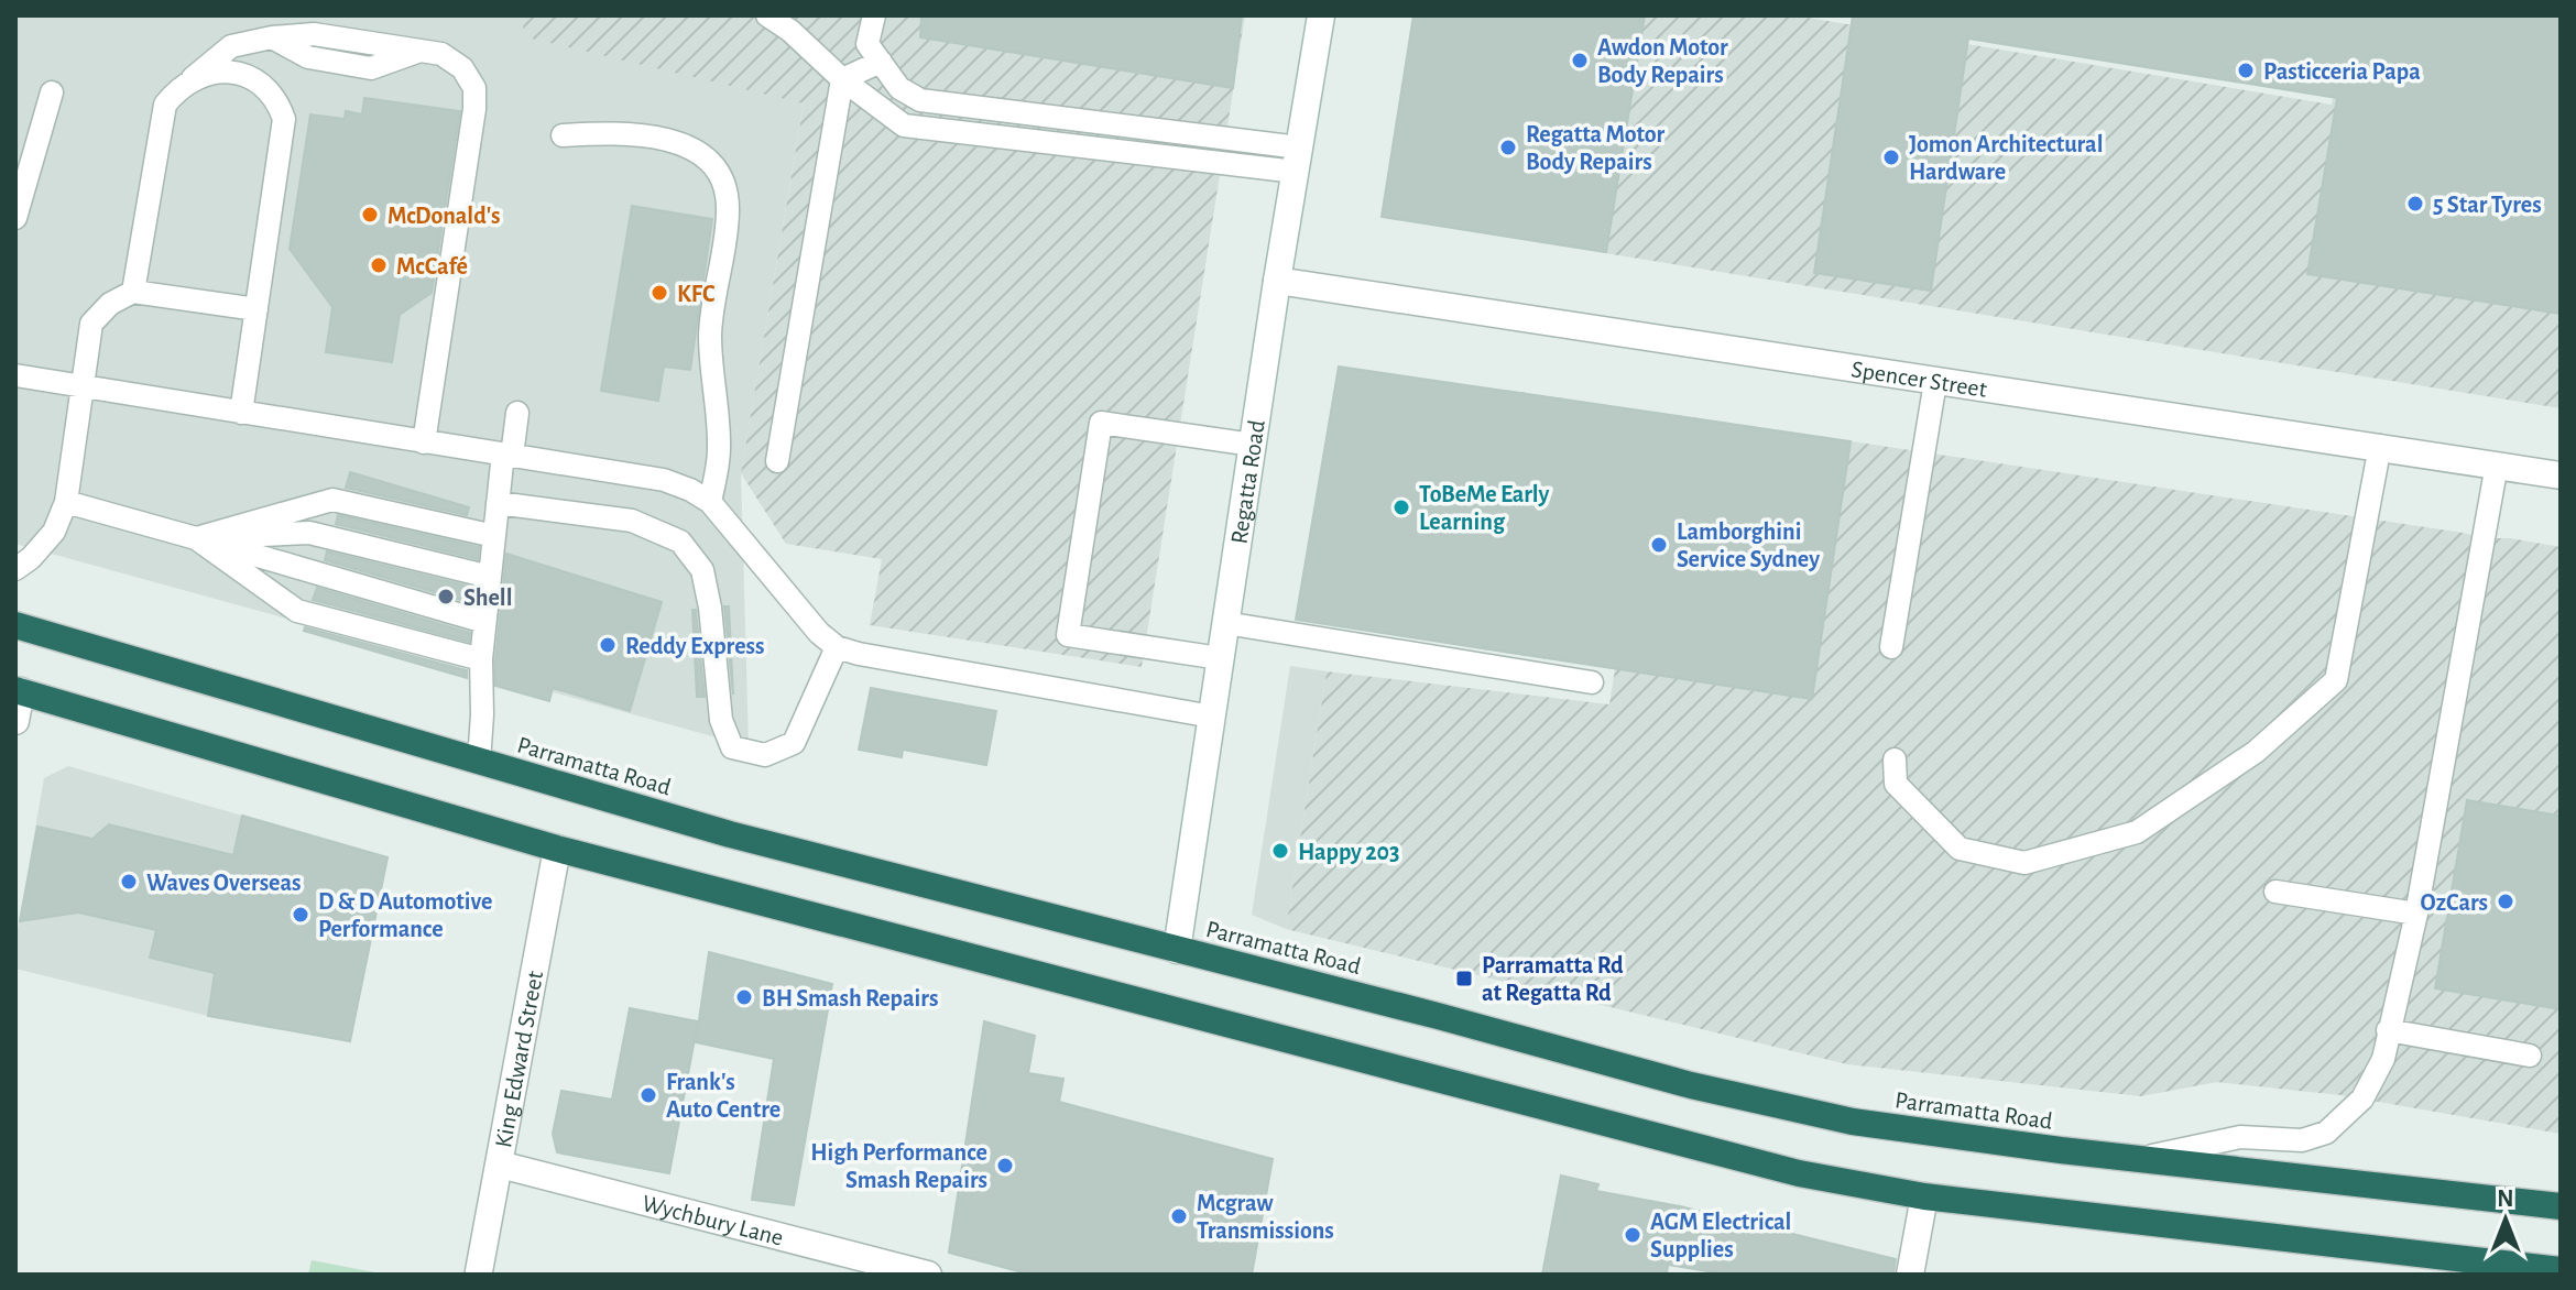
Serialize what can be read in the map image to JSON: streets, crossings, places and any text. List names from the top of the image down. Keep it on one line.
{"streets":{"highway":["Parramatta Road"],"street":["Spencer Street","Regatta Road","King Edward Street","Wychbury Lane"]},"crossings":[["Spencer Street","Regatta Road"],["Regatta Road","Parramatta Road"],["King Edward Street","Wychbury Lane"]],"places":{"other":["Awdon Motor Body Repairs","Pasticceria Papa","Regatta Motor Body Repairs","Jomon Architectural Hardware","5 Star Tyres","McDonald's","McCafé","KFC","ToBeMe Early Learning","Lamborghini Service Sydney","Shell","Reddy Express","Happy 203","Waves Overseas","OzCars","D & D Automotive Performance","BH Smash Repairs","Frank's Auto Centre","High Performance Smash Repairs","Mcgraw Transmissions","AGM Electrical Supplies"],"transit":["Parramatta Rd at Regatta Rd"]},"north":"top"}
